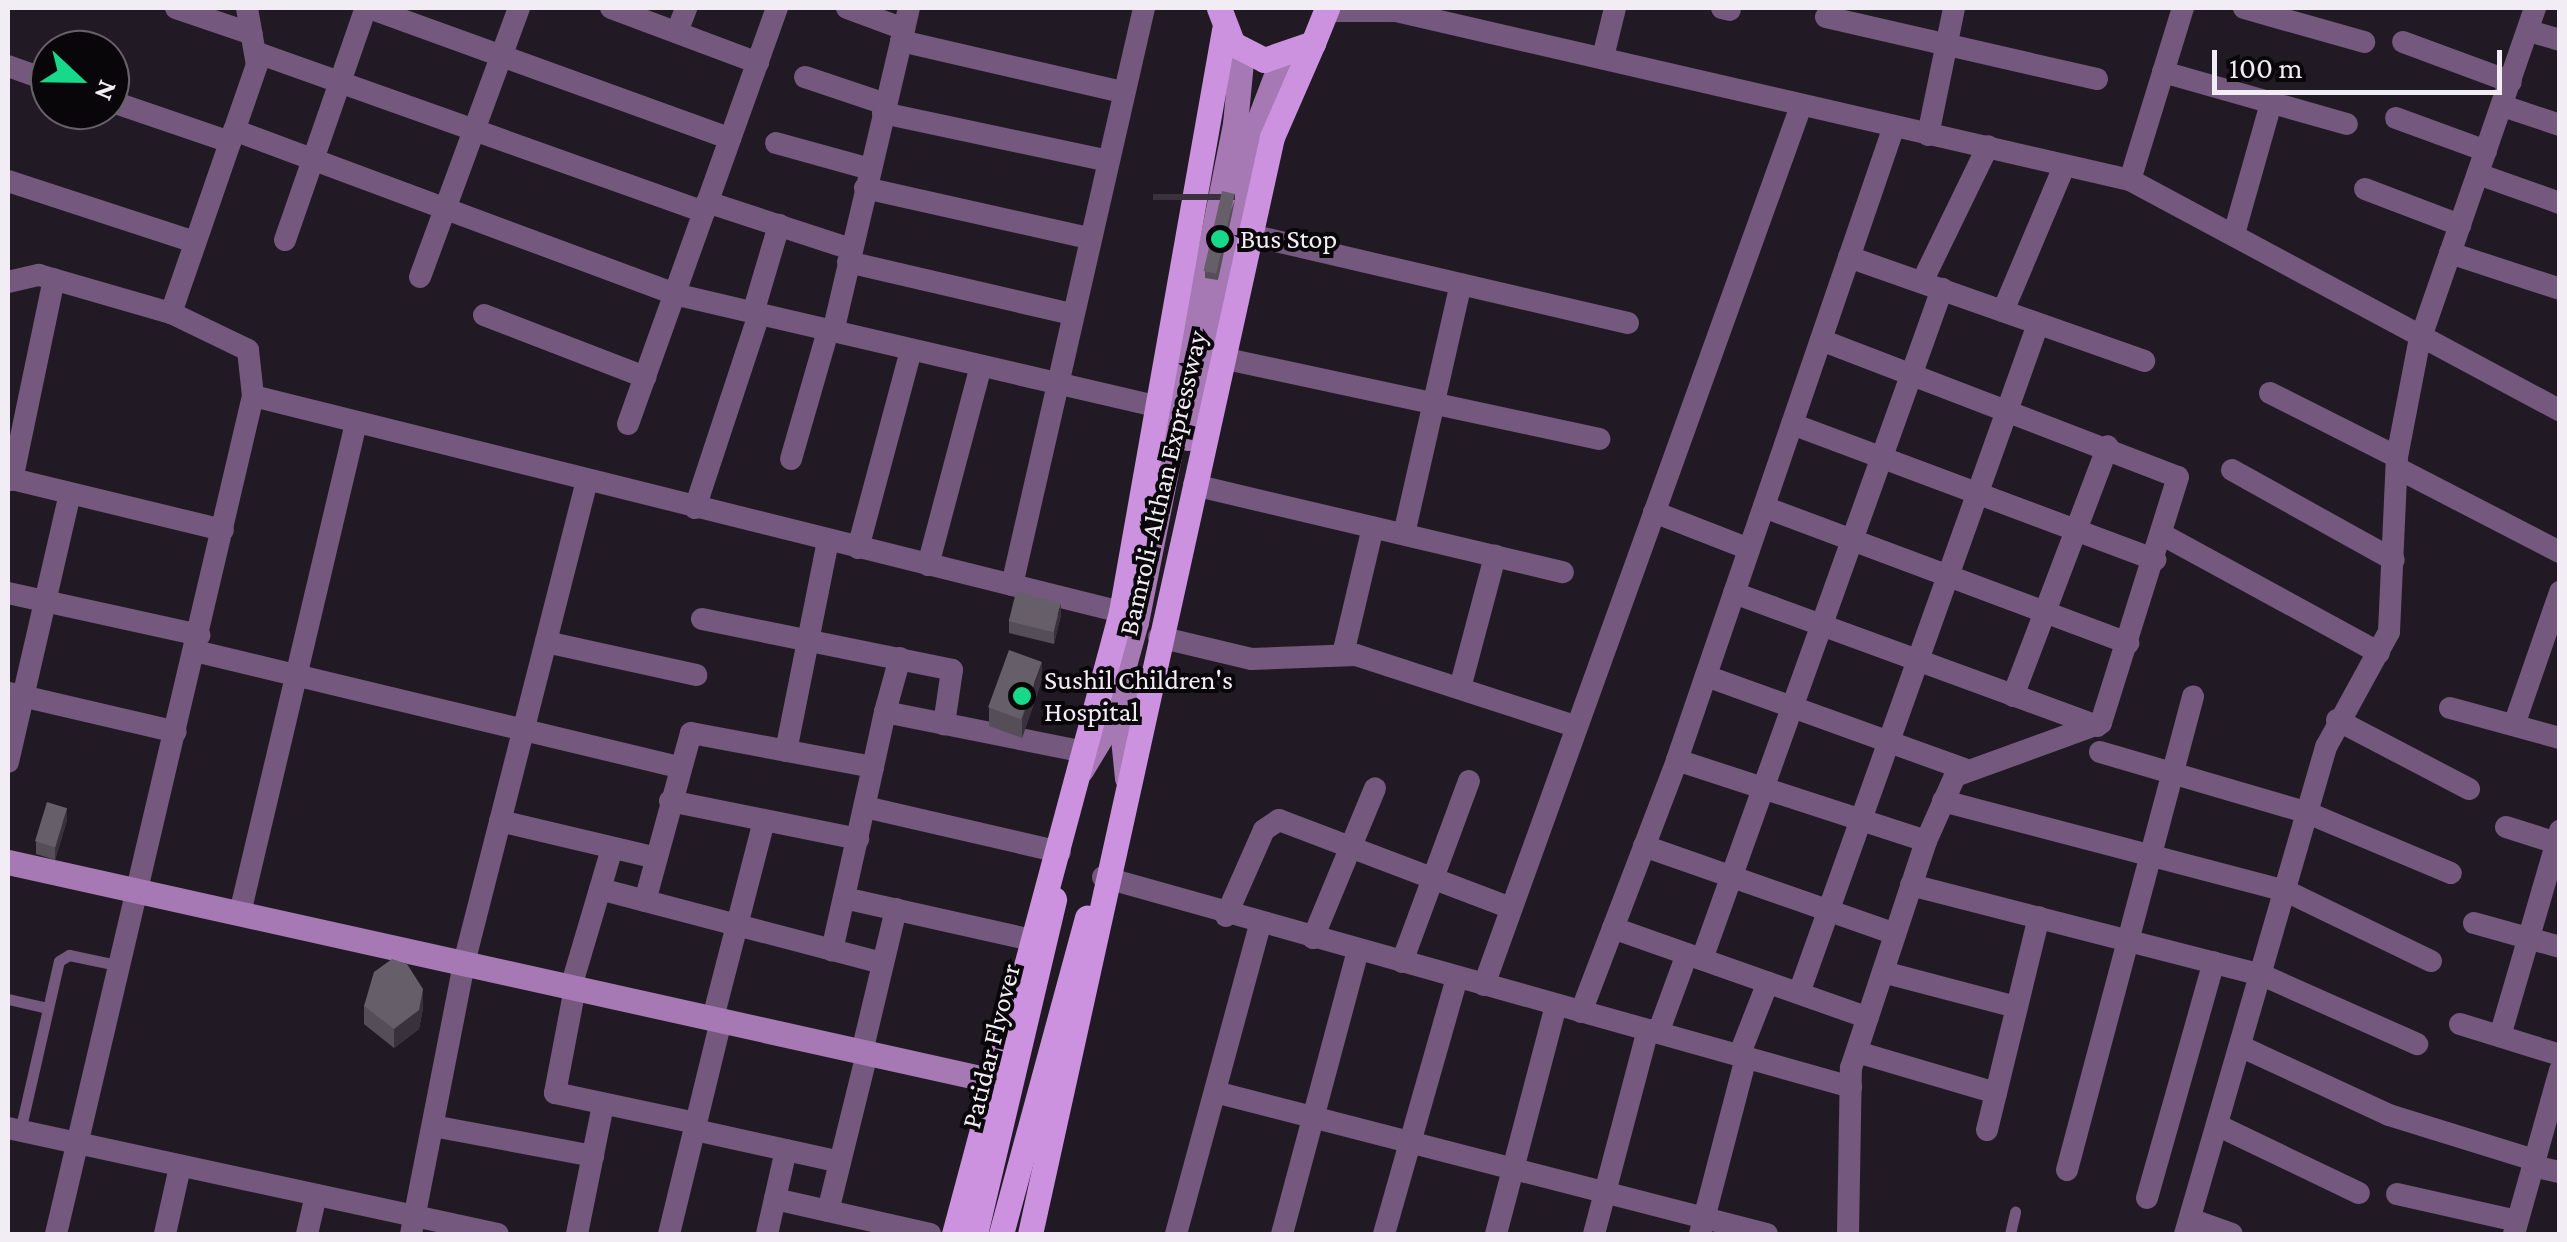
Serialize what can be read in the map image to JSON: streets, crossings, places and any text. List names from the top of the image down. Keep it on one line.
{"streets":{"main road":["Bamroli-Althan Expressway","Patidar Flyover"]},"crossings":[["Bamroli-Althan Expressway","Patidar Flyover"]],"places":["Bus Stop","Sushil Children's Hospital"],"scale_bar":"100 m","north":"right"}
